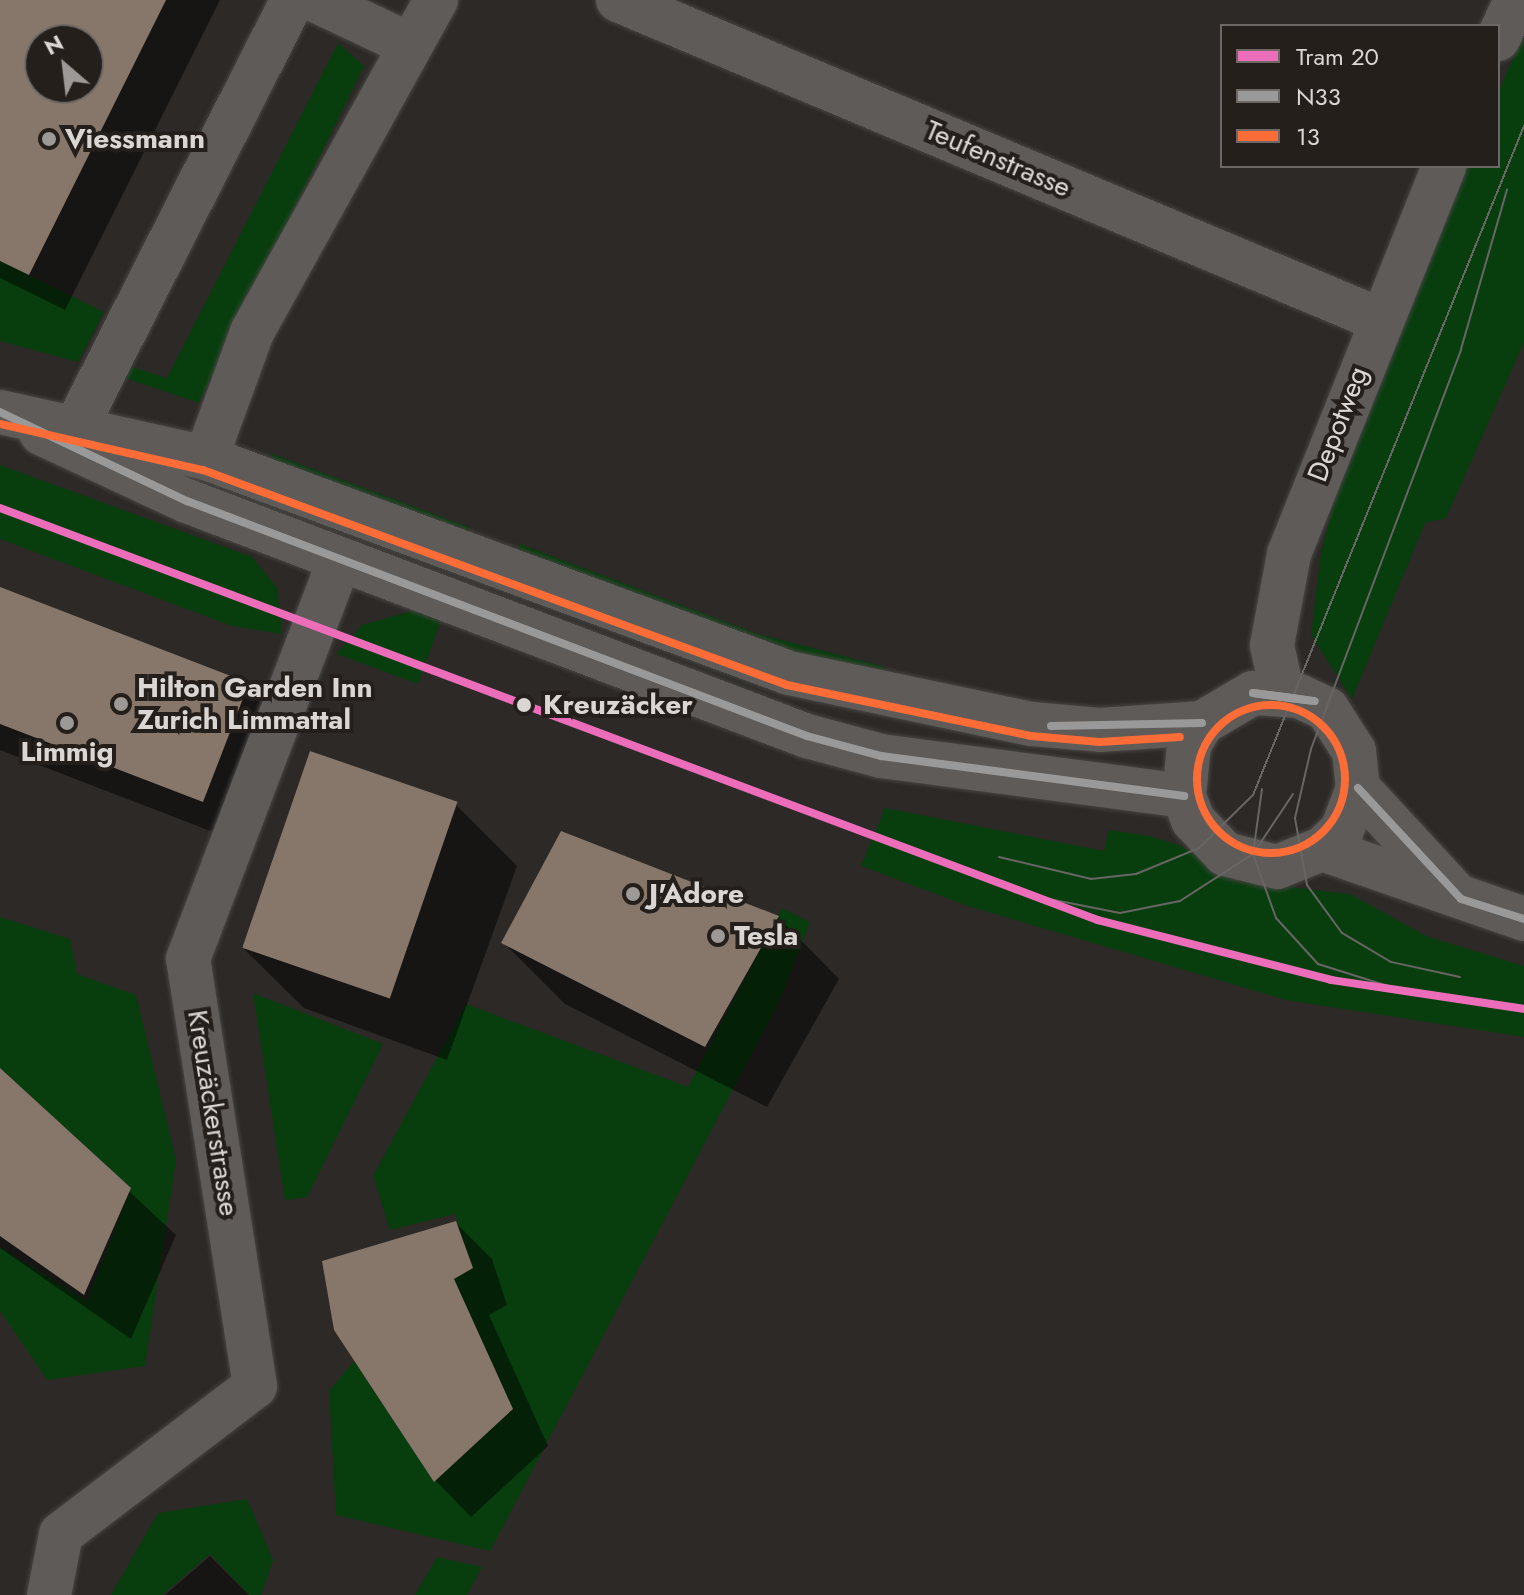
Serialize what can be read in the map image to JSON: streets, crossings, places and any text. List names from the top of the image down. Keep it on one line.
{"streets":{"street":["Teufenstrasse","Depotweg","Kreuzäckerstrasse"]},"crossings":[["Teufenstrasse","Depotweg"]],"places":["Viessmann","Hilton Garden Inn Zurich Limmattal","Kreuzäcker","Limmig","J'Adore","Tesla"],"lines":["transit line N33","transit line 13","tram line 20"],"legend":["Tram 20","N33","13"],"north":"top left"}
